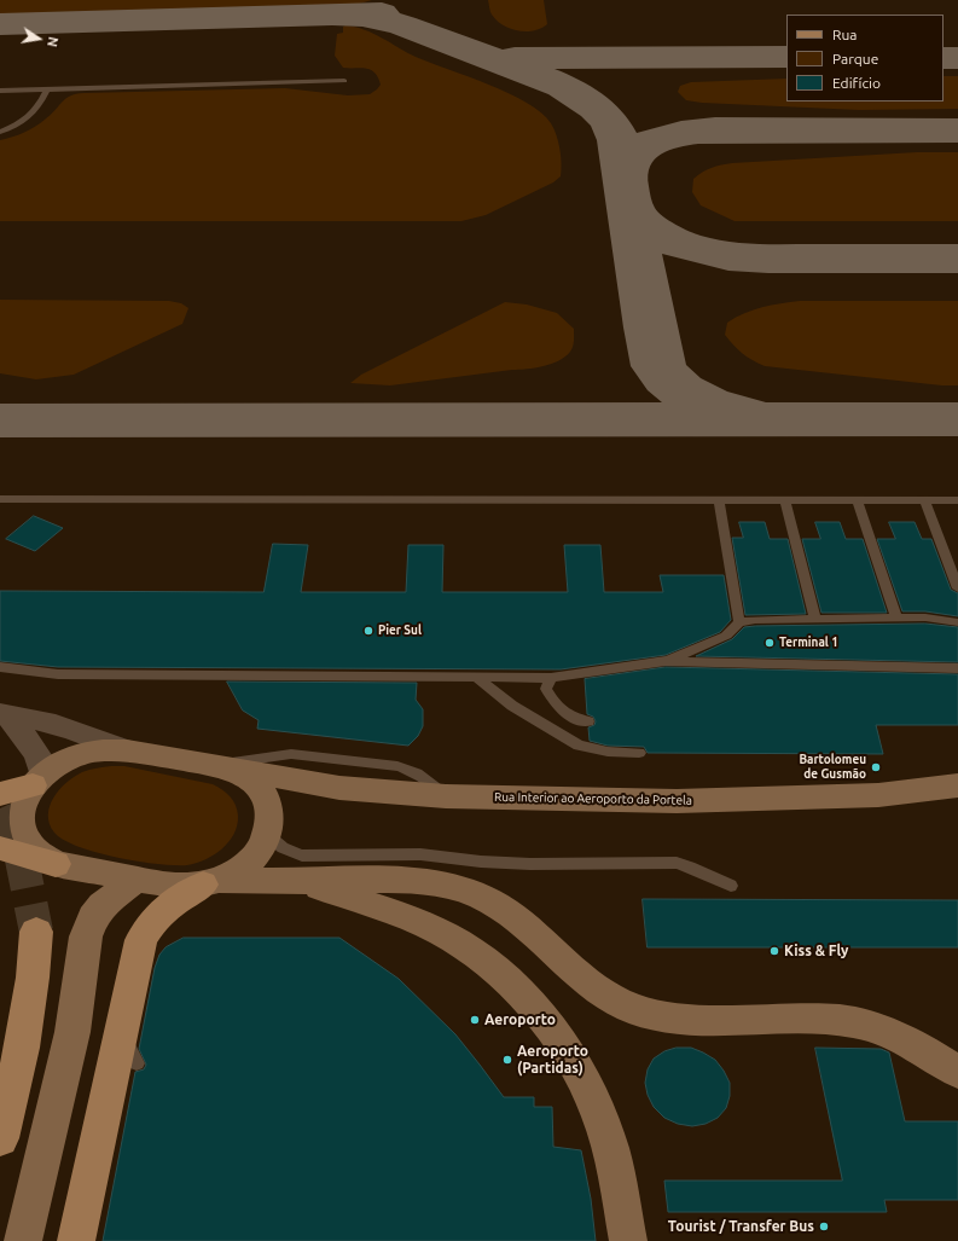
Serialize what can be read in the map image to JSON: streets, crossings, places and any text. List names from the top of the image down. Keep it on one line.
{"streets":{"main road":["Rua Interior ao Aeroporto da Portela"]},"places":["Pier Sul","Terminal 1","Bartolomeu de Gusmão","Kiss & Fly","Aeroporto","Aeroporto (Partidas)","Tourist / Transfer Bus"],"legend":["Rua","Parque","Edifício"],"north":"right"}
